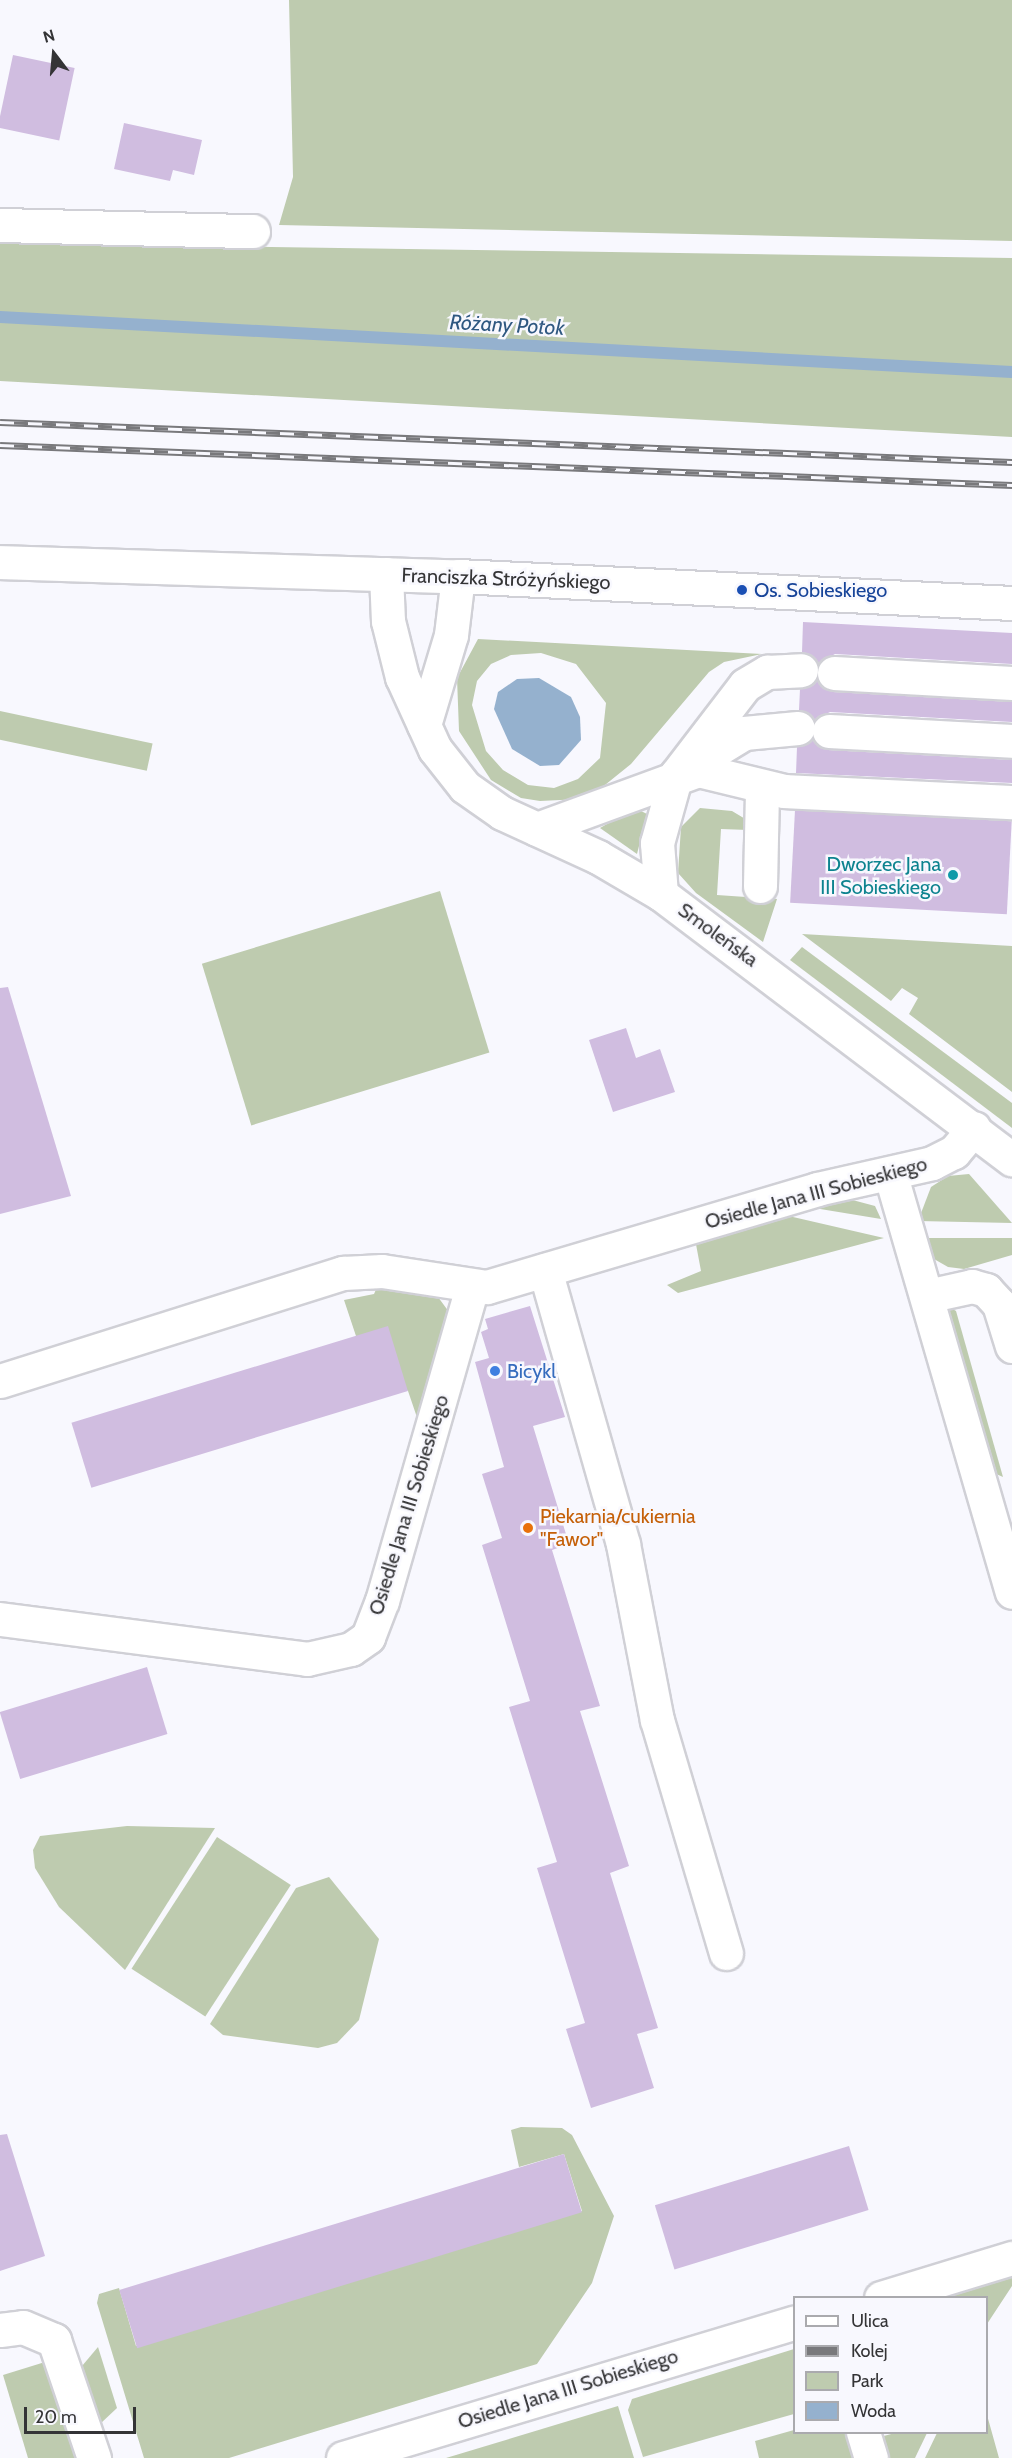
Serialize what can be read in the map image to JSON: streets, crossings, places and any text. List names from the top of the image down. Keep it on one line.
{"streets":{"street":["Franciszka Stróżyńskiego","Smoleńska","Osiedle Jana III Sobieskiego"]},"crossings":[["Franciszka Stróżyńskiego","Smoleńska"],["Smoleńska","Osiedle Jana III Sobieskiego"]],"water":["Różany Potok"],"places":["Os. Sobieskiego","Dworzec Jana III Sobieskiego","Bicykl","Piekarnia/cukiernia \"Fawor\""],"legend":["Ulica","Kolej","Park","Woda"],"scale_bar":"20 m","north":"top"}
